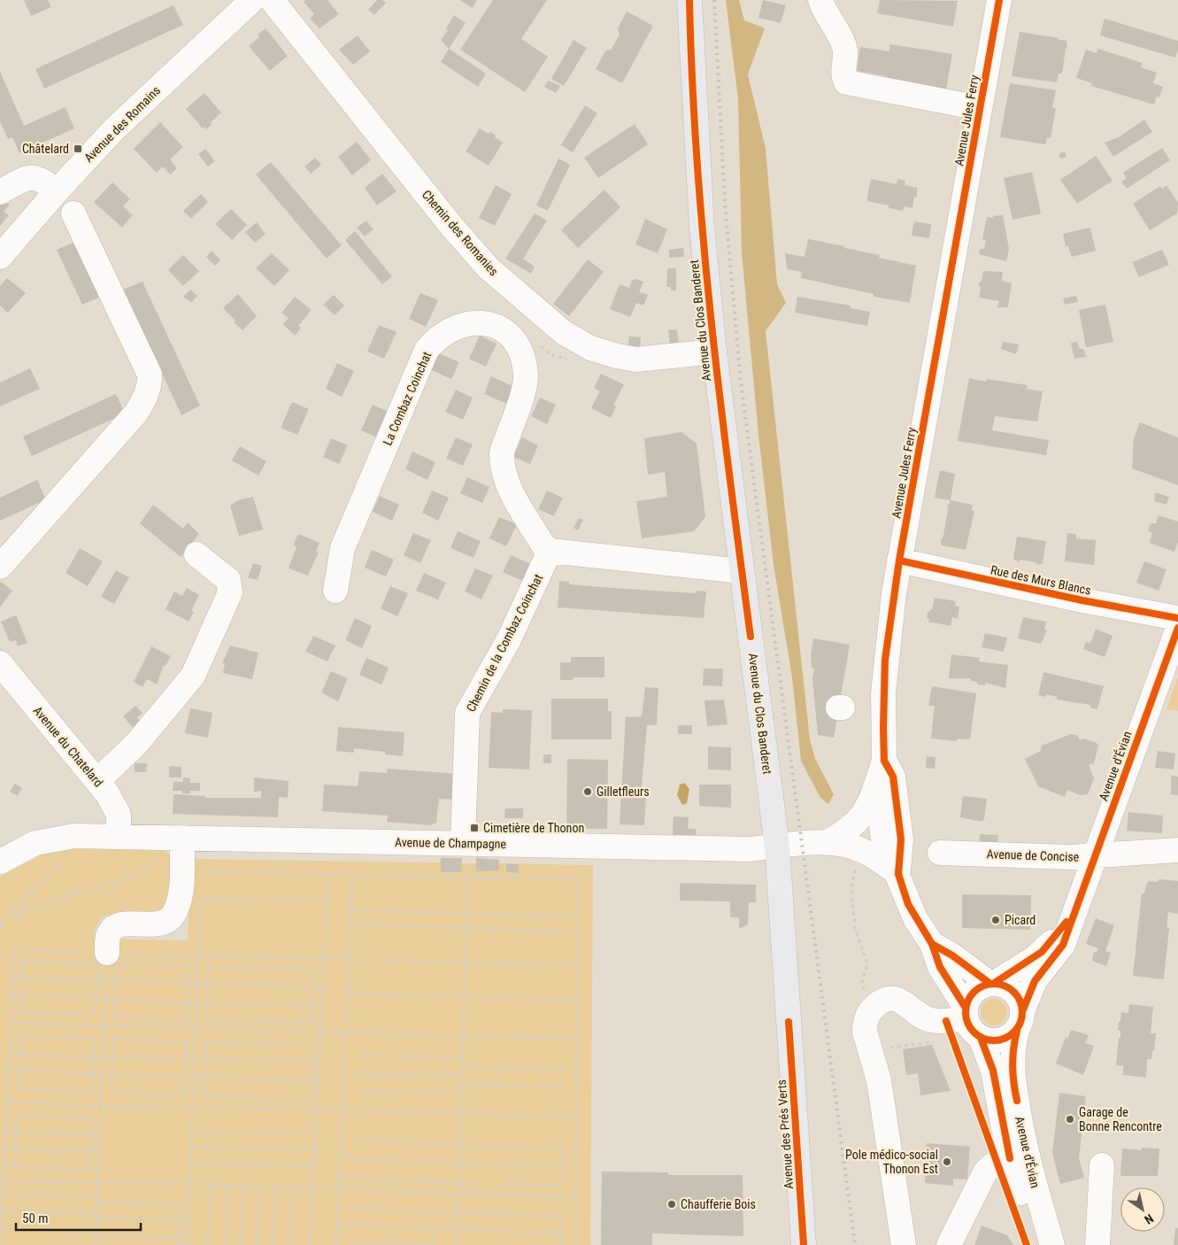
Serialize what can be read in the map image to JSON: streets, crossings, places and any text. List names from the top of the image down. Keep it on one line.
{"streets":{"main road":["Avenue du Clos Banderet","Avenue des Prés Verts"],"street":["Avenue Jules Ferry","Avenue des Romains","Chemin des Romanies","La Combaz Coinchat","Rue des Murs Blancs","Chemin de la Combaz Coinchat","Avenue du Chatelard","Avenue d'Évian","Avenue de Champagne","Avenue de Concise"]},"crossings":[["Avenue Jules Ferry","Rue des Murs Blancs"],["Avenue Jules Ferry","Avenue d'Évian"],["Avenue Jules Ferry","Avenue de Champagne"],["Chemin des Romanies","Avenue du Clos Banderet"],["Avenue du Clos Banderet","Avenue de Champagne"],["Avenue du Clos Banderet","Avenue des Prés Verts"],["La Combaz Coinchat","Chemin de la Combaz Coinchat"],["Chemin de la Combaz Coinchat","Avenue de Champagne"],["Avenue du Chatelard","Avenue de Champagne"],["Avenue d'Évian","Avenue de Concise"],["Avenue de Champagne","Avenue des Prés Verts"]],"places":{"transit":["Châtelard","Cimetière de Thonon"],"other":["Gilletfleurs","Picard","Garage de Bonne Rencontre","Pole médico-social Thonon Est","Chaufferie Bois"]},"scale_bar":"50 m","north":"bottom right"}
